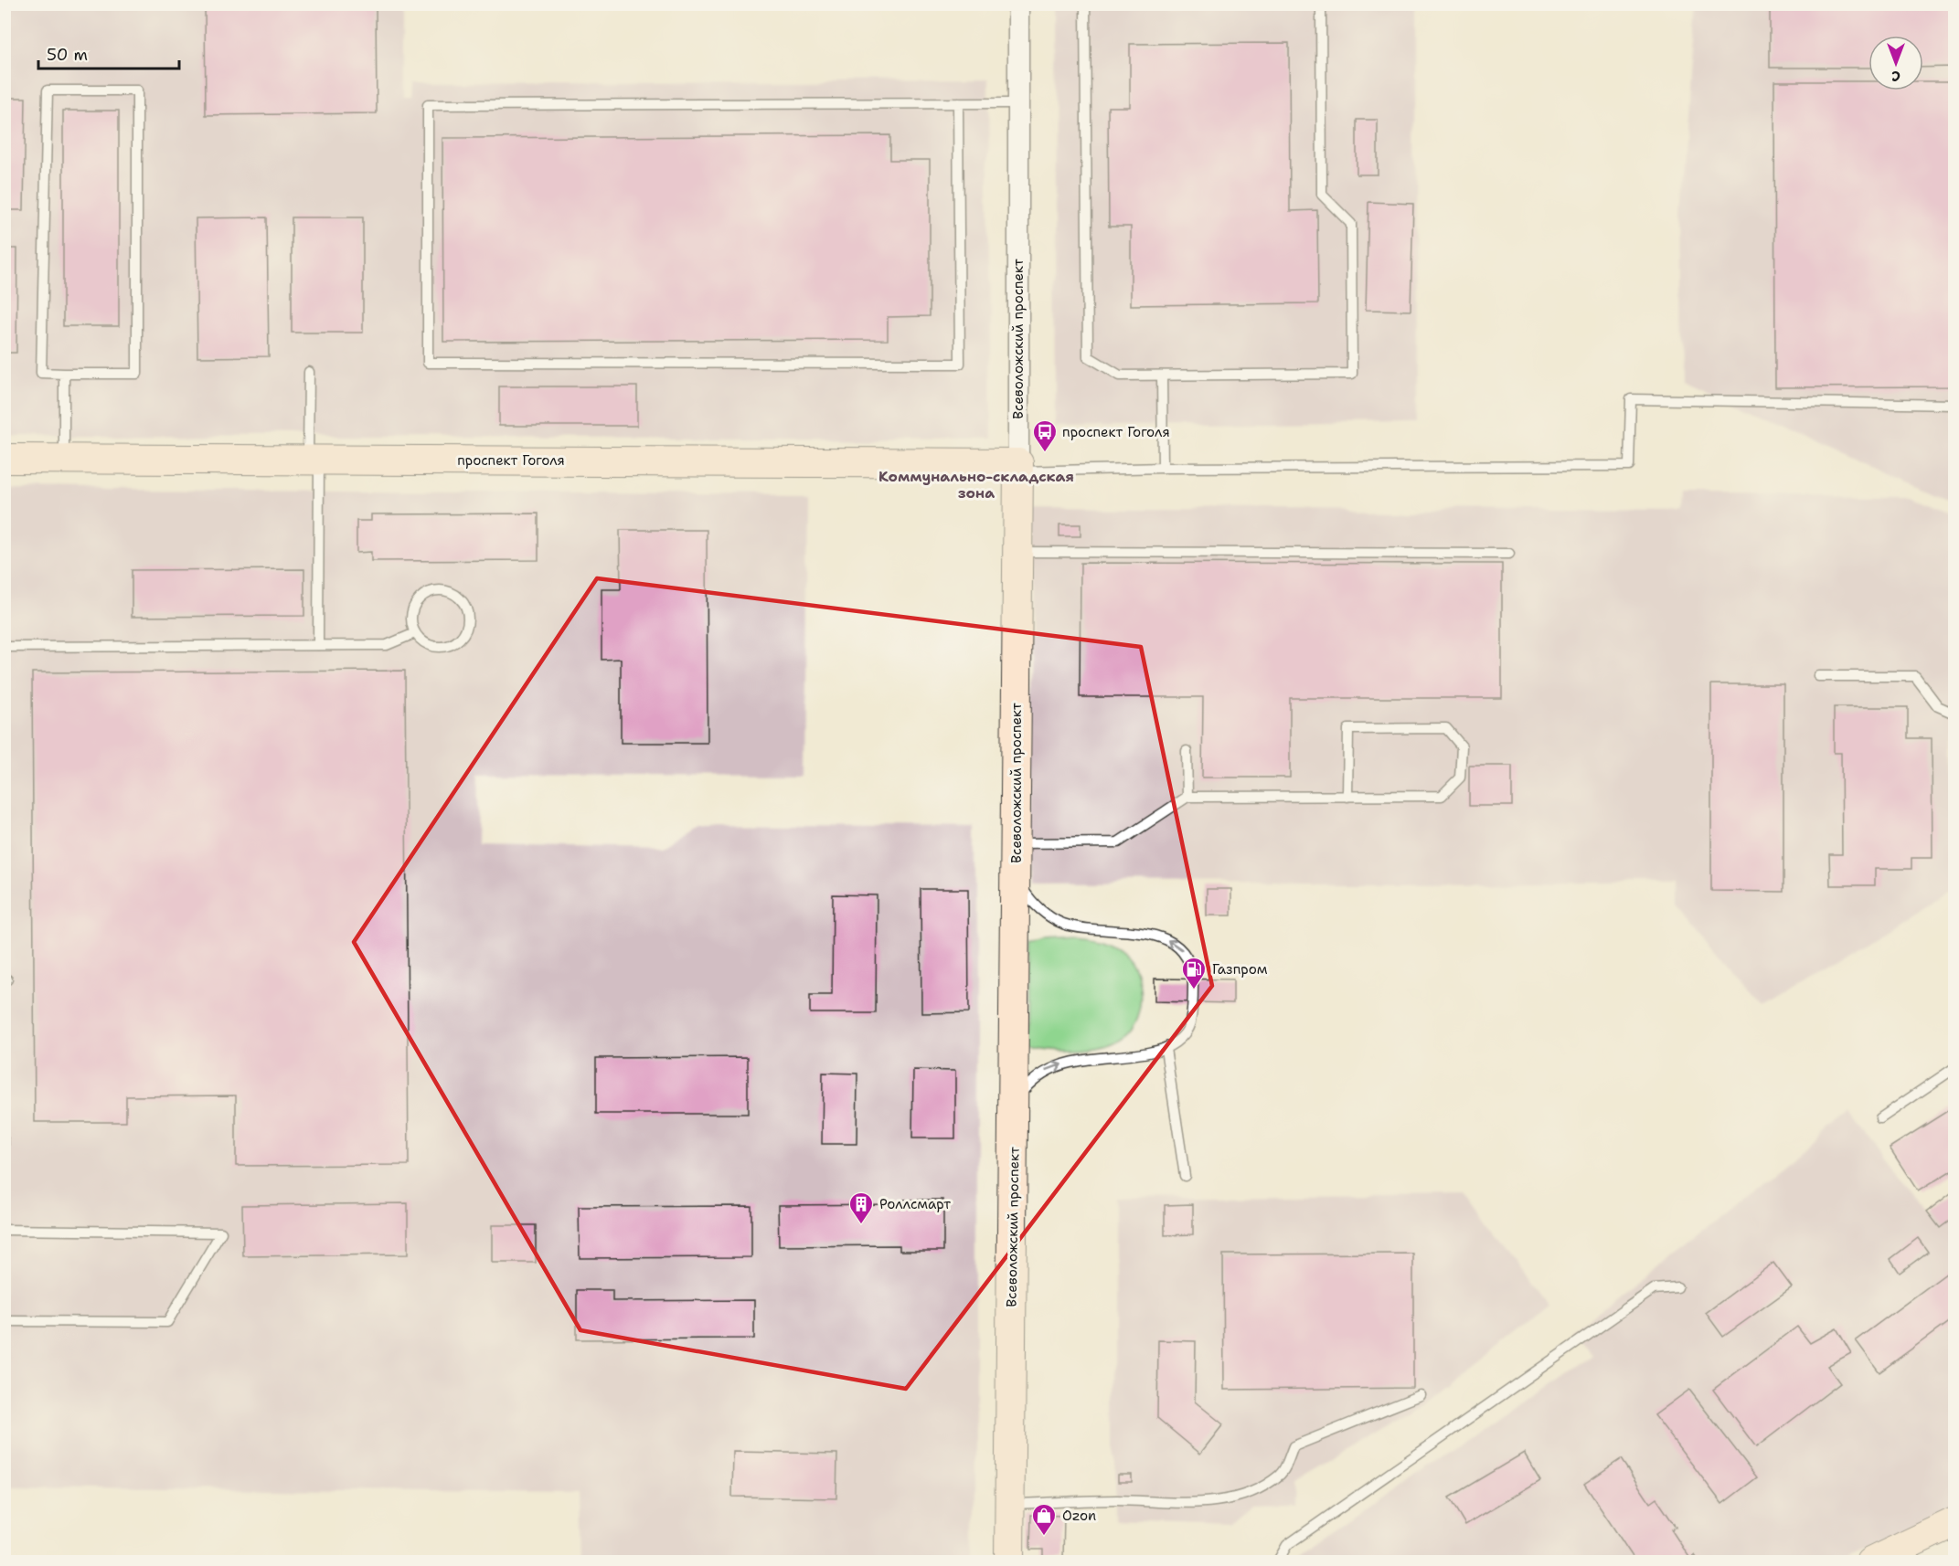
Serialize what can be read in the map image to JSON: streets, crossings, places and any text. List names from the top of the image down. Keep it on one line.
{"streets":{"street":["Всеволожский проспект","проспект Гоголя"]},"crossings":[["Всеволожский проспект","проспект Гоголя"]],"districts":["Коммунально-складская зона"],"places":{"bus stop":["проспект Гоголя"],"fuel station":["Газпром"],"building":["Роллсмарт"],"shop":["Ozon"]},"scale_bar":"50 m","north":"bottom"}
